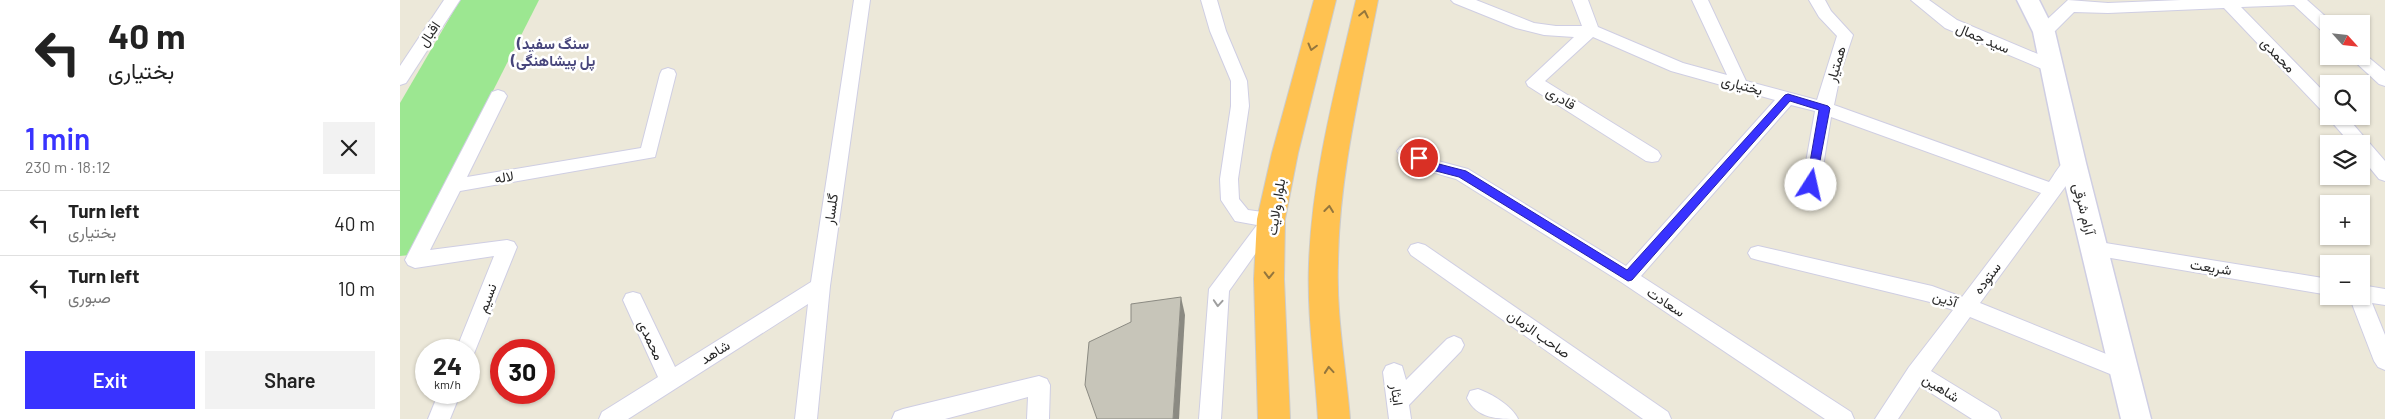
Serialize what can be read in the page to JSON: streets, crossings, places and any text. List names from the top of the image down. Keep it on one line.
{"streets":{"highway":["بلوار ولایت"],"street":["اقبال","سید جمال","محمدی","همتیار","بختیاری","قادری","لاله","گلسار","آرام شرقی","شریعت","ستوده","نسیم","آذین","سعادت","صاحب الزمان","شاهد","شاهین","ایثار"]},"crossings":[["سید جمال","آرام شرقی"],["محمدی","شاهد"],["همتیار","بختیاری"],["بختیاری","قادری"],["بختیاری","ستوده"],["گلسار","شاهد"],["آرام شرقی","شریعت"],["آرام شرقی","ستوده"],["آرام شرقی","آذین"],["ستوده","آذین"],["ستوده","شاهین"]],"districts":["(سنگ سفید (پل پیشاهنگی"],"north":"bottom right","page":{"turn":["40 m","بختیاری"],"map_buttons":["+","−"],"heading":["1 min","230 m · 18:12"],"list":[{"name":"Turn left","note":"بختیاری","value":"40 m"},{"name":"Turn left","note":"صبوری","value":"10 m"}],"speed":"24 km/h","limit":"30","buttons":["Exit","Share"]}}
